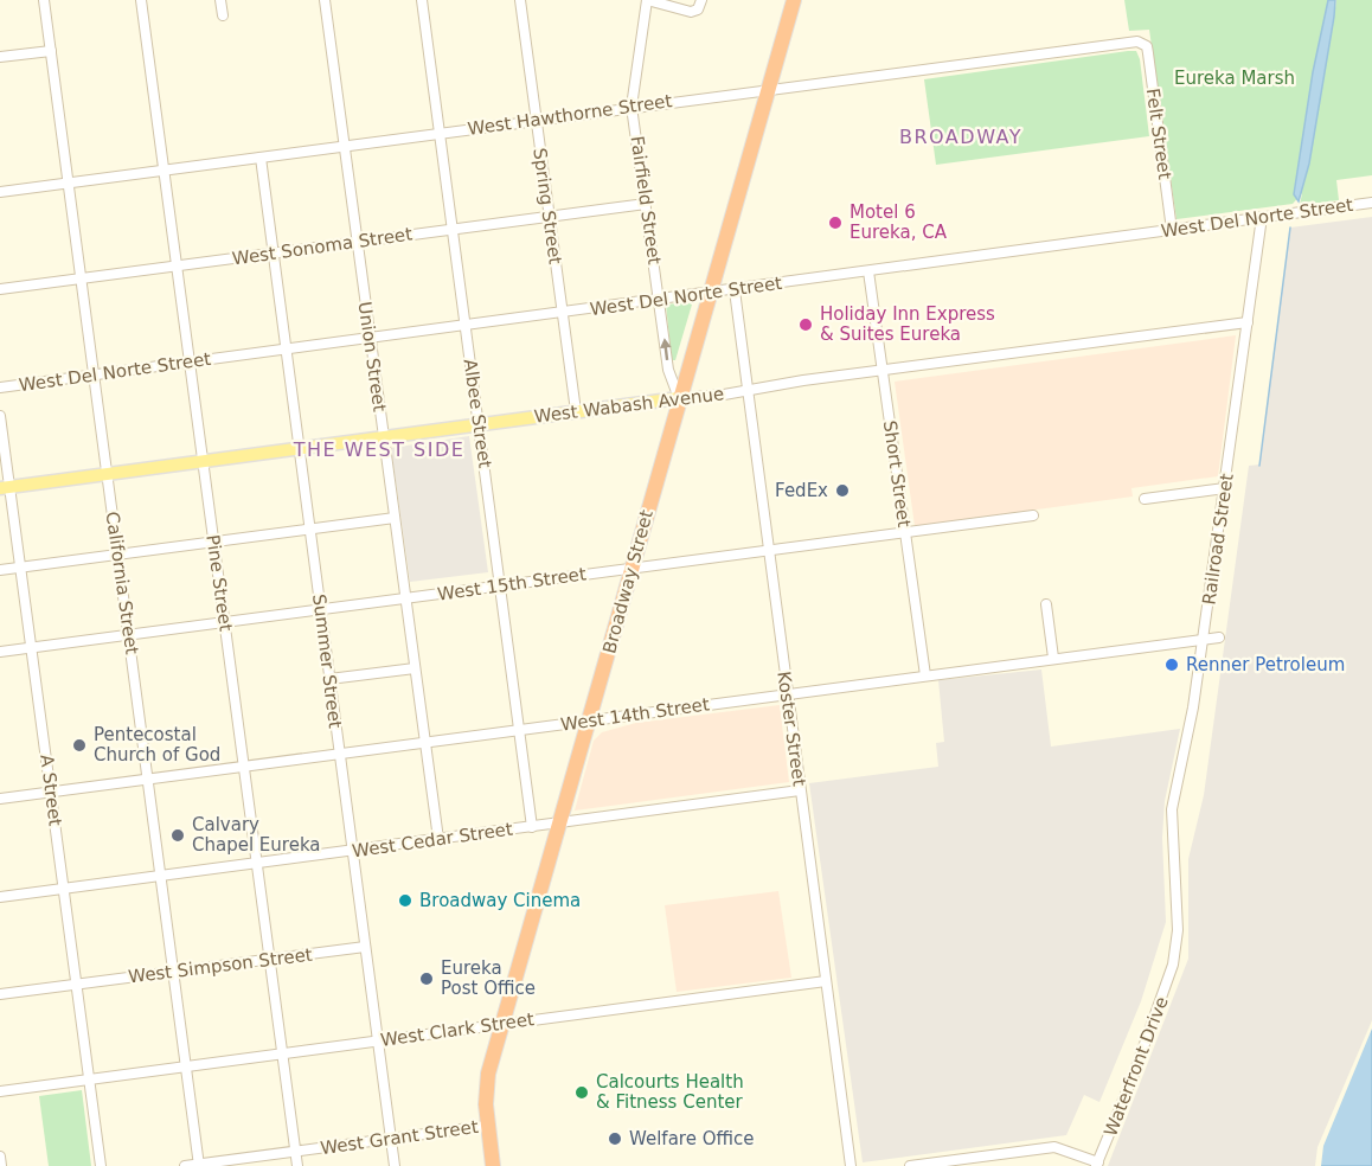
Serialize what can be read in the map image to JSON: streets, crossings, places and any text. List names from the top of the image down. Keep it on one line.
{"streets":{"highway":["Broadway Street"],"main road":["West Wabash Avenue"],"street":["West Hawthorne Street","Felt Street","Fairfield Street","Spring Street","West Del Norte Street","West Sonoma Street","Union Street","Albee Street","Short Street","Railroad Street","California Street","Pine Street","West 15th Street","Summer Street","West 14th Street","Koster Street","A Street","West Cedar Street","West Simpson Street","West Clark Street","Waterfront Drive","West Grant Street"]},"crossings":[["West Hawthorne Street","Felt Street"],["West Hawthorne Street","Fairfield Street"],["West Hawthorne Street","Spring Street"],["West Hawthorne Street","Union Street"],["West Hawthorne Street","Albee Street"],["West Hawthorne Street","Broadway Street"],["West Hawthorne Street","California Street"],["West Hawthorne Street","Pine Street"],["West Hawthorne Street","Summer Street"],["Felt Street","West Del Norte Street"],["Fairfield Street","West Del Norte Street"],["Fairfield Street","West Sonoma Street"],["Fairfield Street","West Wabash Avenue"],["Fairfield Street","Broadway Street"],["Spring Street","West Del Norte Street"],["Spring Street","West Sonoma Street"],["Spring Street","West Wabash Avenue"],["West Del Norte Street","Union Street"],["West Del Norte Street","Albee Street"],["West Del Norte Street","Short Street"],["West Del Norte Street","Railroad Street"],["West Del Norte Street","Broadway Street"],["West Del Norte Street","California Street"],["West Del Norte Street","Pine Street"],["West Del Norte Street","Summer Street"],["West Del Norte Street","Koster Street"],["West Sonoma Street","Union Street"],["West Sonoma Street","Albee Street"],["West Sonoma Street","California Street"],["West Sonoma Street","Pine Street"],["West Sonoma Street","Summer Street"],["Union Street","West Wabash Avenue"],["Union Street","West 15th Street"],["Union Street","West 14th Street"],["Union Street","West Cedar Street"],["West Wabash Avenue","Albee Street"],["West Wabash Avenue","Short Street"],["West Wabash Avenue","Railroad Street"],["West Wabash Avenue","Broadway Street"],["West Wabash Avenue","California Street"],["West Wabash Avenue","Pine Street"],["West Wabash Avenue","Summer Street"],["West Wabash Avenue","Koster Street"],["West Wabash Avenue","A Street"],["Albee Street","West 15th Street"],["Albee Street","West 14th Street"],["Albee Street","West Cedar Street"],["Short Street","West 15th Street"],["Short Street","West 14th Street"],["Railroad Street","West 14th Street"],["Railroad Street","Waterfront Drive"],["Broadway Street","West 15th Street"],["Broadway Street","West 14th Street"],["Broadway Street","West Cedar Street"],["Broadway Street","West Clark Street"],["Broadway Street","West Grant Street"],["California Street","West 15th Street"],["California Street","West 14th Street"],["California Street","West Cedar Street"],["California Street","West Simpson Street"],["California Street","West Clark Street"],["California Street","West Grant Street"],["Pine Street","West 15th Street"],["Pine Street","West 14th Street"],["Pine Street","West Cedar Street"],["Pine Street","West Simpson Street"],["Pine Street","West Clark Street"],["Pine Street","West Grant Street"],["West 15th Street","Summer Street"],["West 15th Street","Koster Street"],["West 15th Street","A Street"],["Summer Street","West 14th Street"],["Summer Street","West Cedar Street"],["Summer Street","West Simpson Street"],["Summer Street","West Clark Street"],["Summer Street","West Grant Street"],["West 14th Street","Koster Street"],["West 14th Street","A Street"],["Koster Street","West Cedar Street"],["Koster Street","West Clark Street"],["A Street","West Cedar Street"],["A Street","West Simpson Street"],["A Street","West Clark Street"]],"districts":["BROADWAY","THE WEST SIDE"],"parks":["Eureka Marsh"],"places":["Motel 6 Eureka, CA","Holiday Inn Express & Suites Eureka","FedEx","Renner Petroleum","Pentecostal Church of God","Calvary Chapel Eureka","Broadway Cinema","Eureka Post Office","Calcourts Health & Fitness Center","Welfare Office"]}
